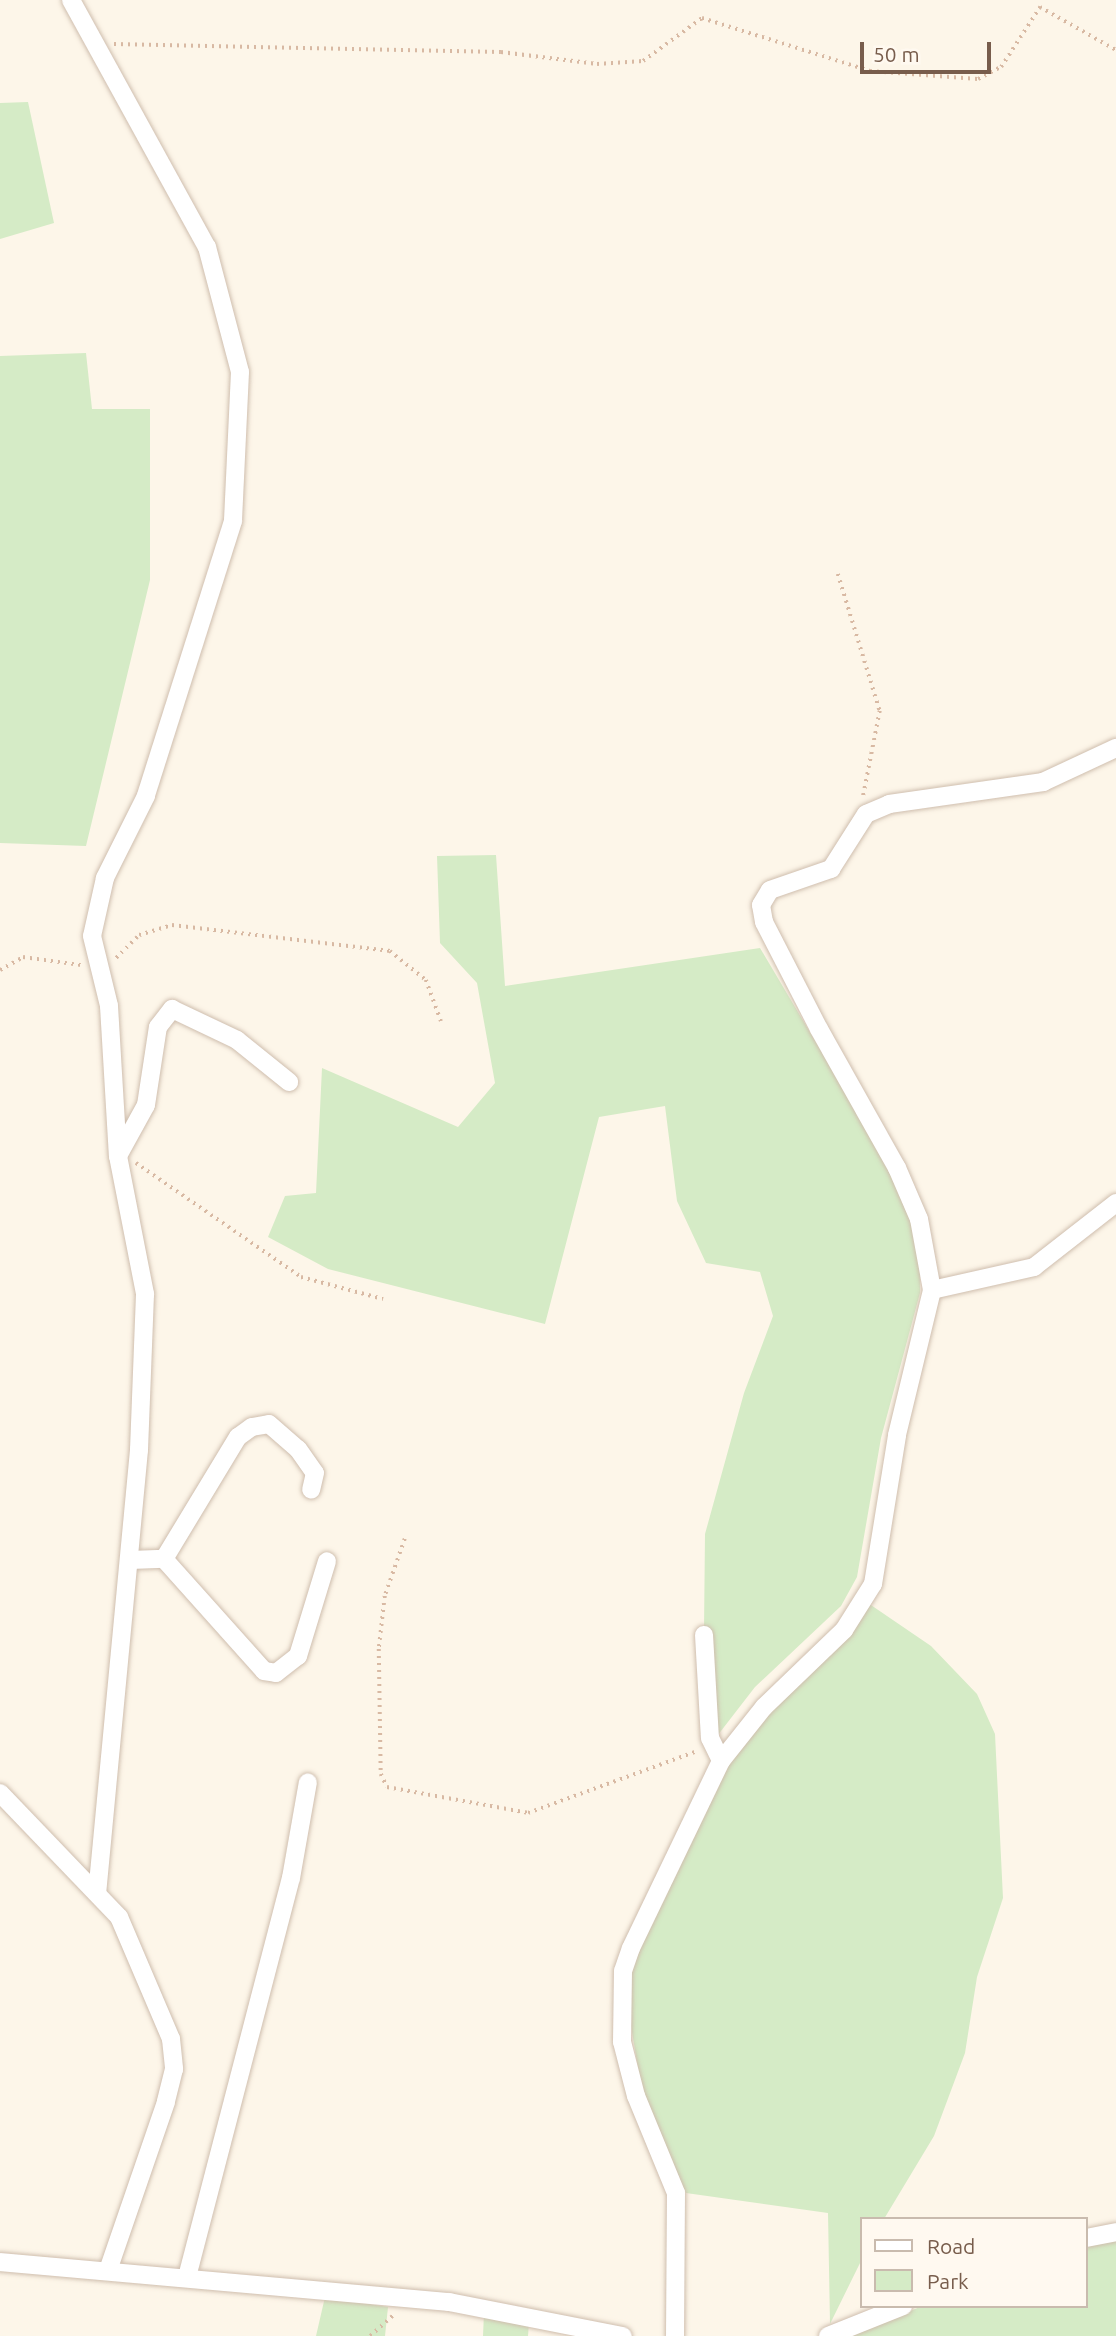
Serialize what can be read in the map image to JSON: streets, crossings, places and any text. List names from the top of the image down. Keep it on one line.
{"legend":["Road","Park"],"scale_bar":"50 m"}
